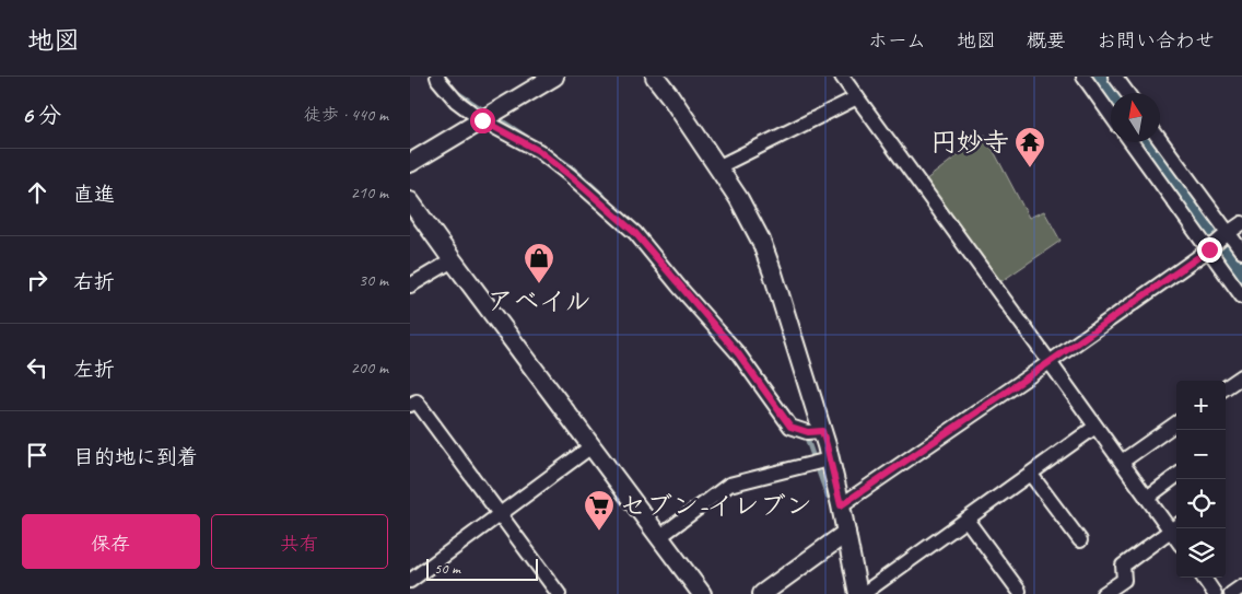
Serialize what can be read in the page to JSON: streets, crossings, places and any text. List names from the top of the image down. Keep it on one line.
{"places":{"temple":["円妙寺"],"shop":["アベイル"],"supermarket":["セブン-イレブン"]},"scale_bar":"50 m","north":"top","page":{"header":"地図","nav":["ホーム","地図","概要","お問い合わせ"],"heading":["6 分","徒歩 · 440 m"],"list":[["直進","210 m"],["右折","30 m"],["左折","200 m"],"目的地に到着"],"map_buttons":["+","−"],"buttons":["保存","共有"],"scale":"50 m"}}
